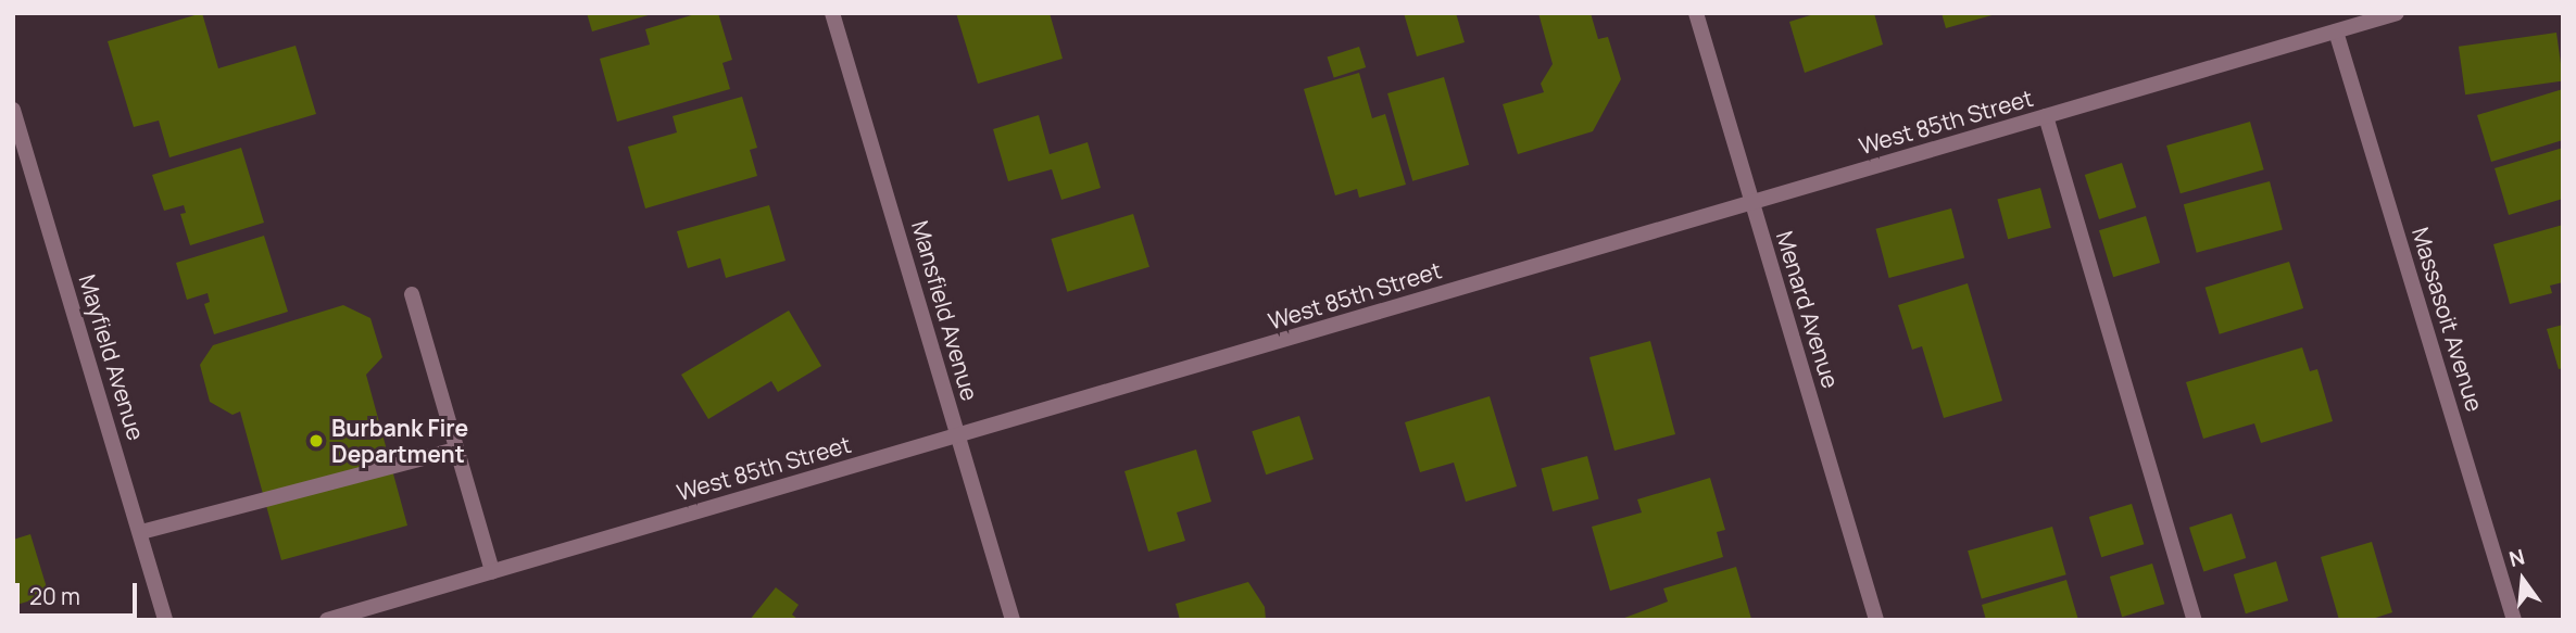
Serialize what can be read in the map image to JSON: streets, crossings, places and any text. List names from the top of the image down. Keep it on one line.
{"streets":{"street":["West 85th Street","Menard Avenue","Mansfield Avenue","Massasoit Avenue","Mayfield Avenue"]},"crossings":[["West 85th Street","Menard Avenue"],["West 85th Street","Mansfield Avenue"],["West 85th Street","Massasoit Avenue"]],"places":["Burbank Fire Department"],"scale_bar":"20 m","north":"top"}
